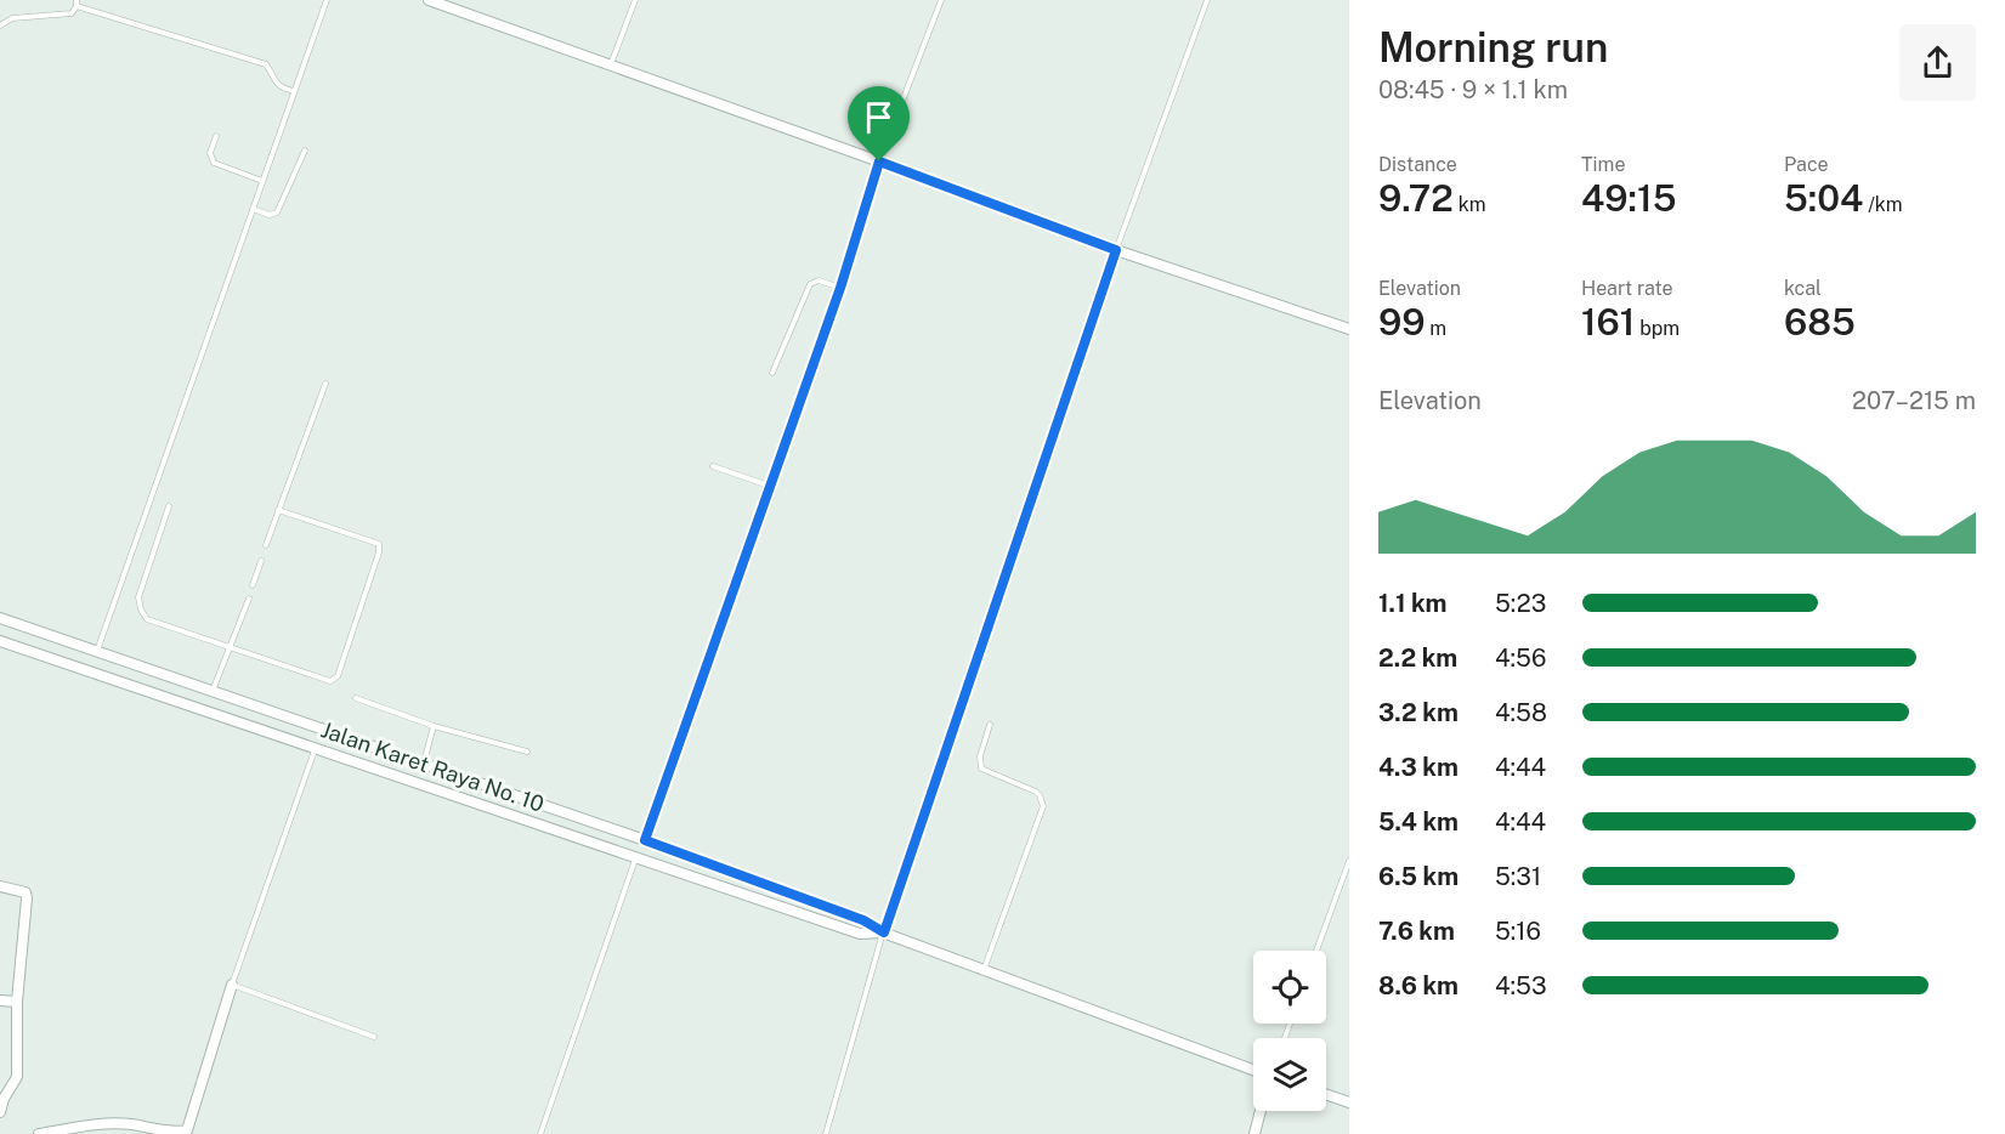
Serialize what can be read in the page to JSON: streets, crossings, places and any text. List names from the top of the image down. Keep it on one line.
{"streets":{"street":["Jalan Karet Raya No. 10"]},"page":{"heading":["Morning run","08:45 · 9 × 1.1 km"],"stats":[["Distance","9.72 km"],["Time","49:15"],["Pace","5:04 /km"],["Elevation","99 m"],["Heart rate","161 bpm"],["kcal","685"]],"chart":["Elevation","207–215 m"],"list":[{"name":"1.1 km","note":"5:23"},{"name":"2.2 km","note":"4:56"},{"name":"3.2 km","note":"4:58"},{"name":"4.3 km","note":"4:44"},{"name":"5.4 km","note":"4:44"},{"name":"6.5 km","note":"5:31"},{"name":"7.6 km","note":"5:16"},{"name":"8.6 km","note":"4:53"}]}}
